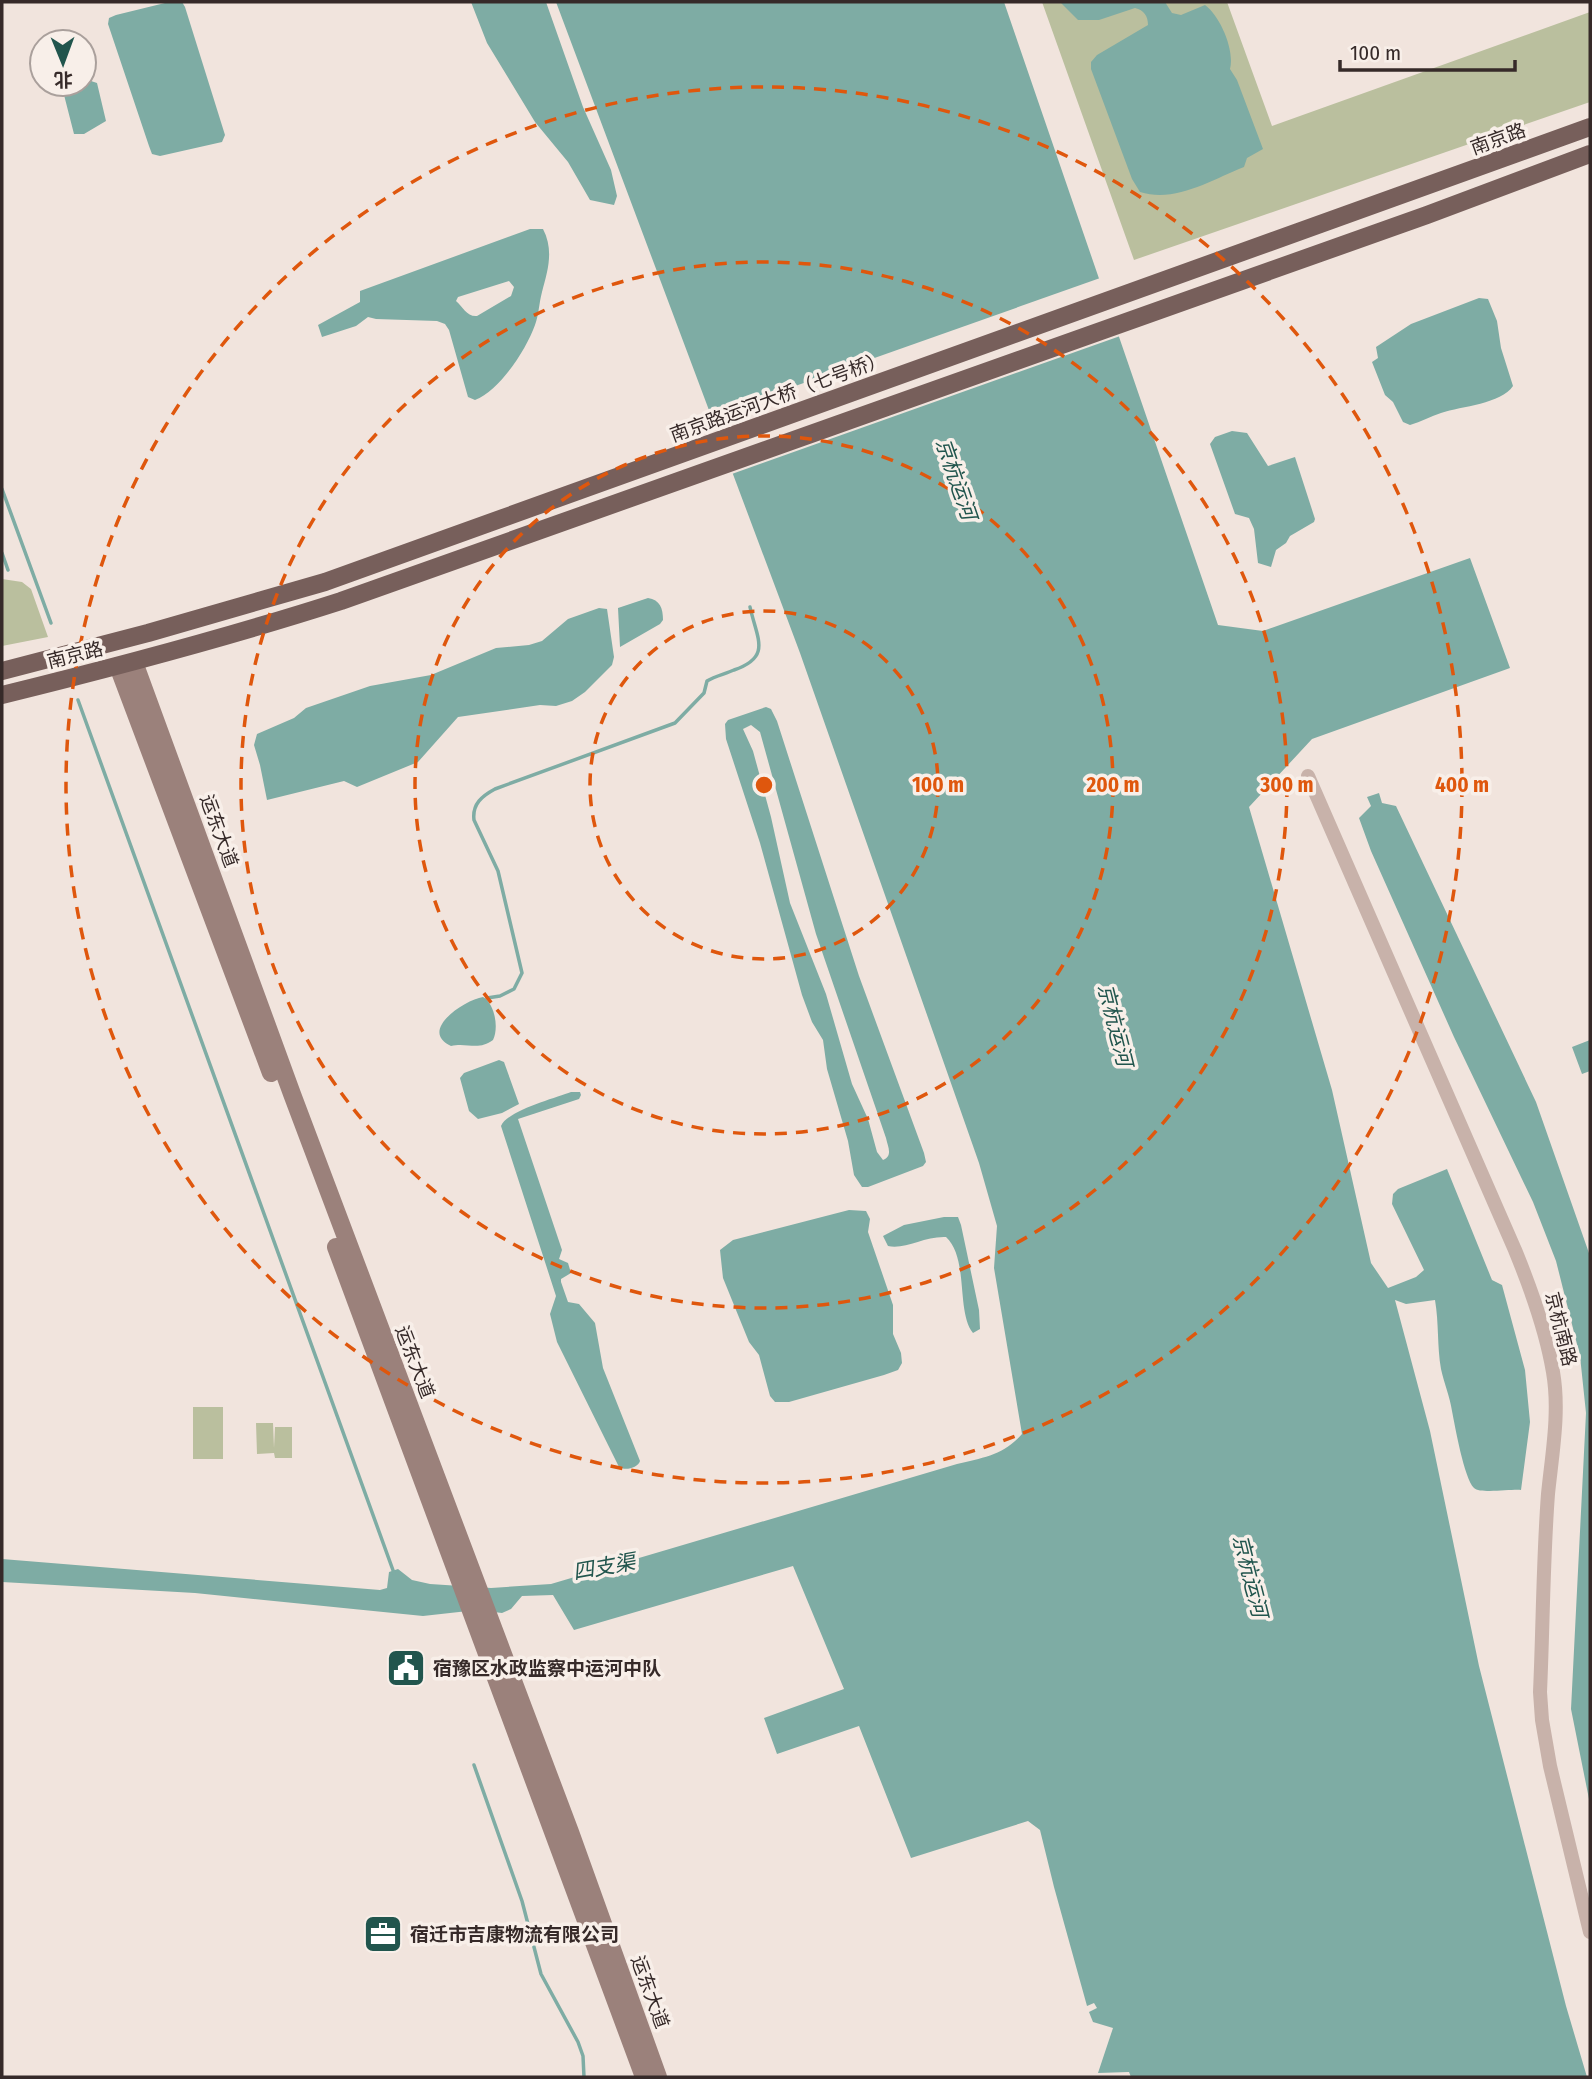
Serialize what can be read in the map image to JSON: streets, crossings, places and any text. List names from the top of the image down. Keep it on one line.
{"streets":{"main road":["南京路","南京路运河大桥（七号桥）","运东大道"],"street":["京杭南路"]},"crossings":[["南京路","南京路运河大桥（七号桥）"],["南京路","运东大道"]],"water":["京杭运河","四支渠"],"places":{"public building":["宿豫区水政监察中运河中队"],"office":["宿迁市吉康物流有限公司"]},"scale_bar":"100 m","north":"bottom","rings":["100 m","200 m","300 m","400 m"]}
